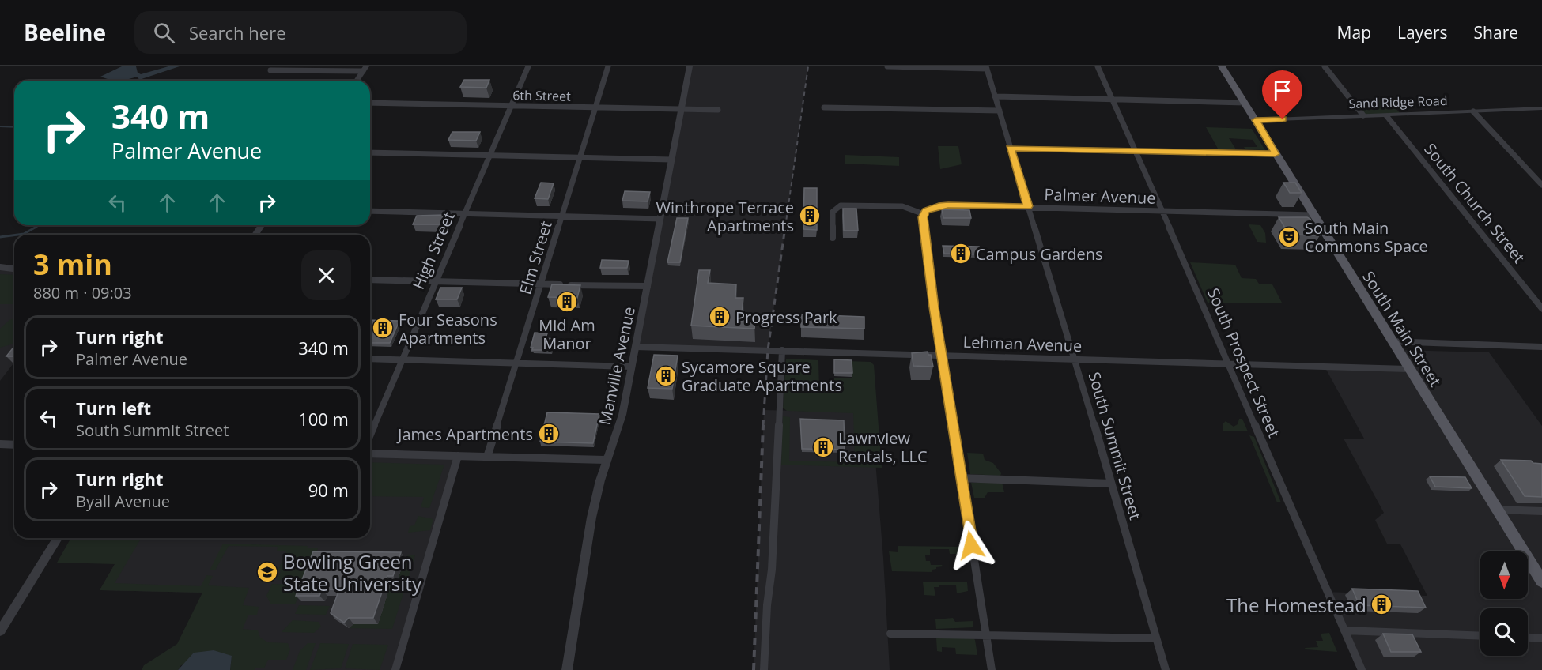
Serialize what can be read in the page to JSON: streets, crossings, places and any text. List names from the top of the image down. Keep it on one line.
{"streets":{"main road":["South Main Street"],"street":["6th Street","Sand Ridge Road","Palmer Avenue","South Church Street","High Street","Elm Street","Lehman Avenue","South Prospect Street","Manville Avenue","South Summit Street"]},"crossings":[["6th Street","High Street"],["6th Street","Elm Street"],["6th Street","Manville Avenue"],["Sand Ridge Road","South Church Street"],["Sand Ridge Road","South Main Street"],["Palmer Avenue","South Main Street"],["Palmer Avenue","South Prospect Street"],["Palmer Avenue","South Summit Street"],["South Main Street","Lehman Avenue"],["Lehman Avenue","South Prospect Street"],["Lehman Avenue","Manville Avenue"],["Lehman Avenue","South Summit Street"]],"places":{"building":["Winthrope Terrace Apartments","Campus Gardens","Mid Am Manor","Progress Park","Four Seasons Apartments","Sycamore Square Graduate Apartments","James Apartments","Lawnview Rentals, LLC","The Homestead"],"theatre":["South Main Commons Space"],"school or university":["Bowling Green State University"]},"north":"bottom","page":{"header":"Beeline","search":"Search here","nav":["Map","Layers","Share"],"turn":["340 m","Palmer Avenue"],"heading":["3 min","880 m · 09:03"],"list":[{"name":"Turn right","note":"Palmer Avenue","value":"340 m"},{"name":"Turn left","note":"South Summit Street","value":"100 m"},{"name":"Turn right","note":"Byall Avenue","value":"90 m"}]}}
